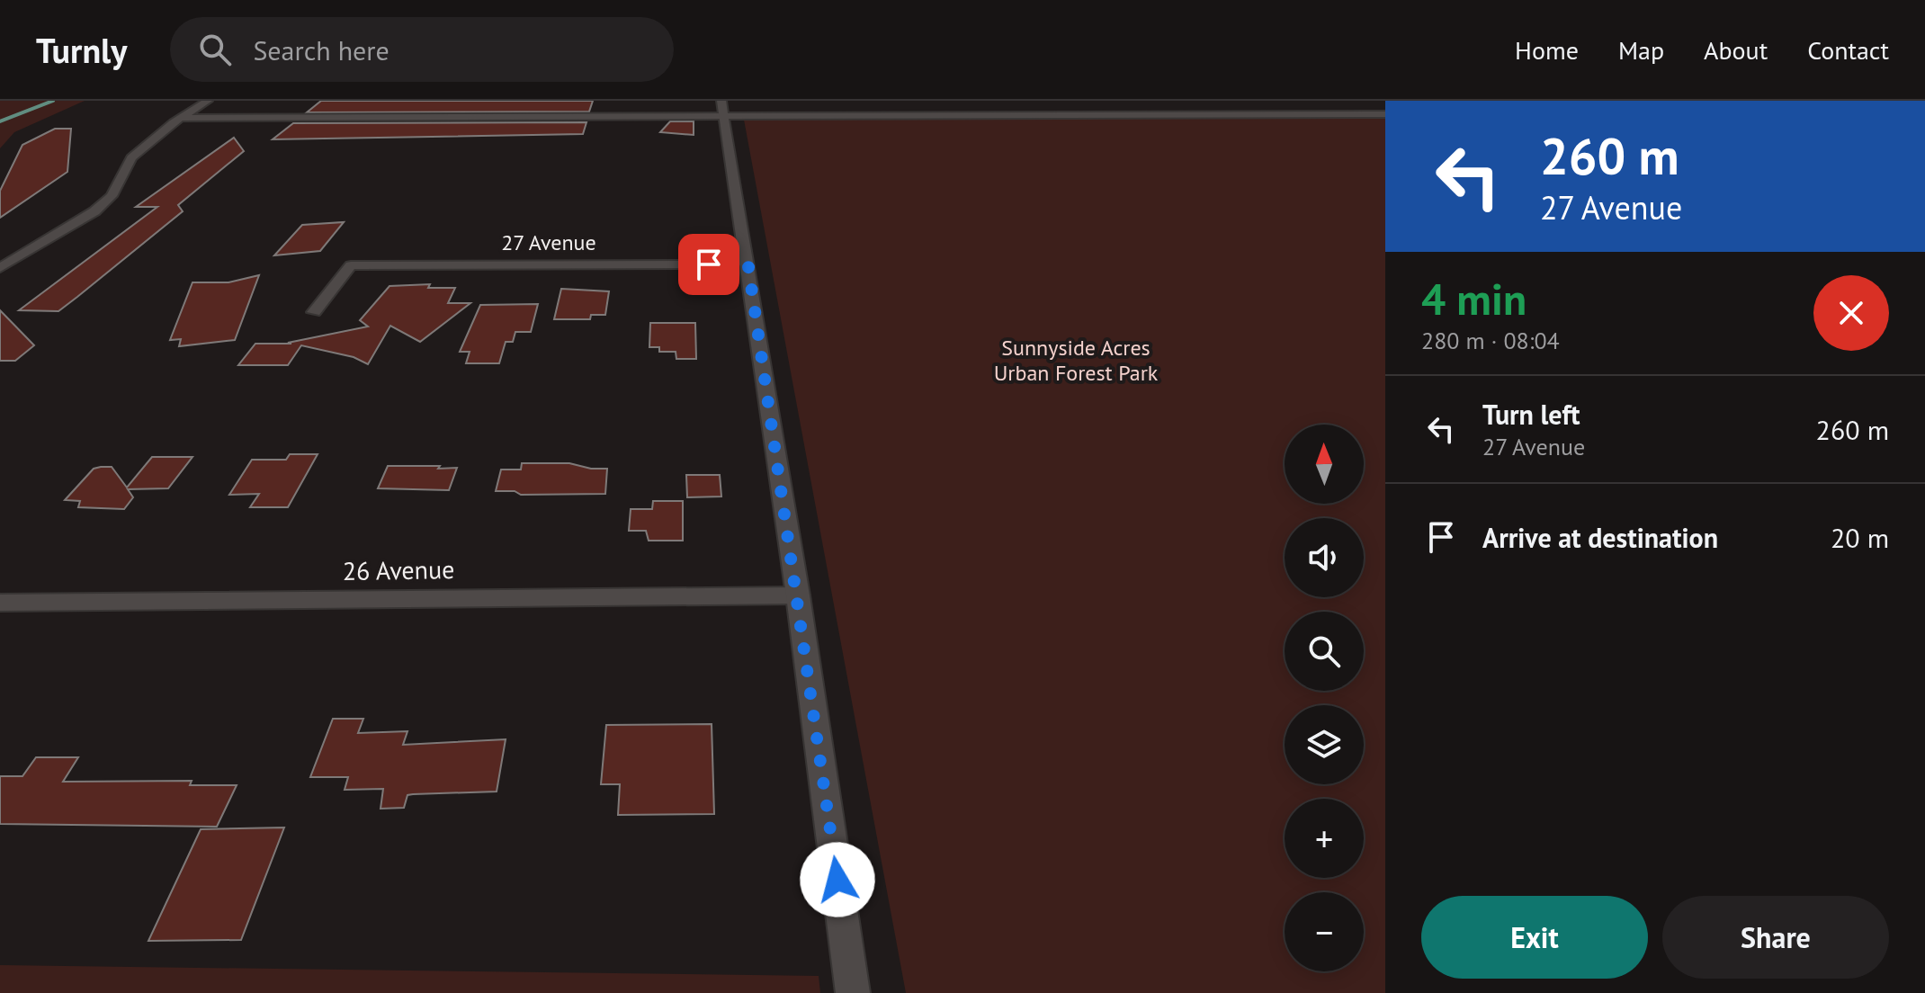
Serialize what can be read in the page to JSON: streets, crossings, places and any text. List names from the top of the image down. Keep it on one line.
{"streets":{"street":["27 Avenue","26 Avenue"]},"parks":["Sunnyside Acres Urban Forest Park"],"north":"top","page":{"header":"Turnly","search":"Search here","nav":["Home","Map","About","Contact"],"turn":["260 m","27 Avenue"],"heading":["4 min","280 m · 08:04"],"list":[{"name":"Turn left","note":"27 Avenue","value":"260 m"},{"name":"Arrive at destination","value":"20 m"}],"map_buttons":["+","−"],"buttons":["Exit","Share"]}}
